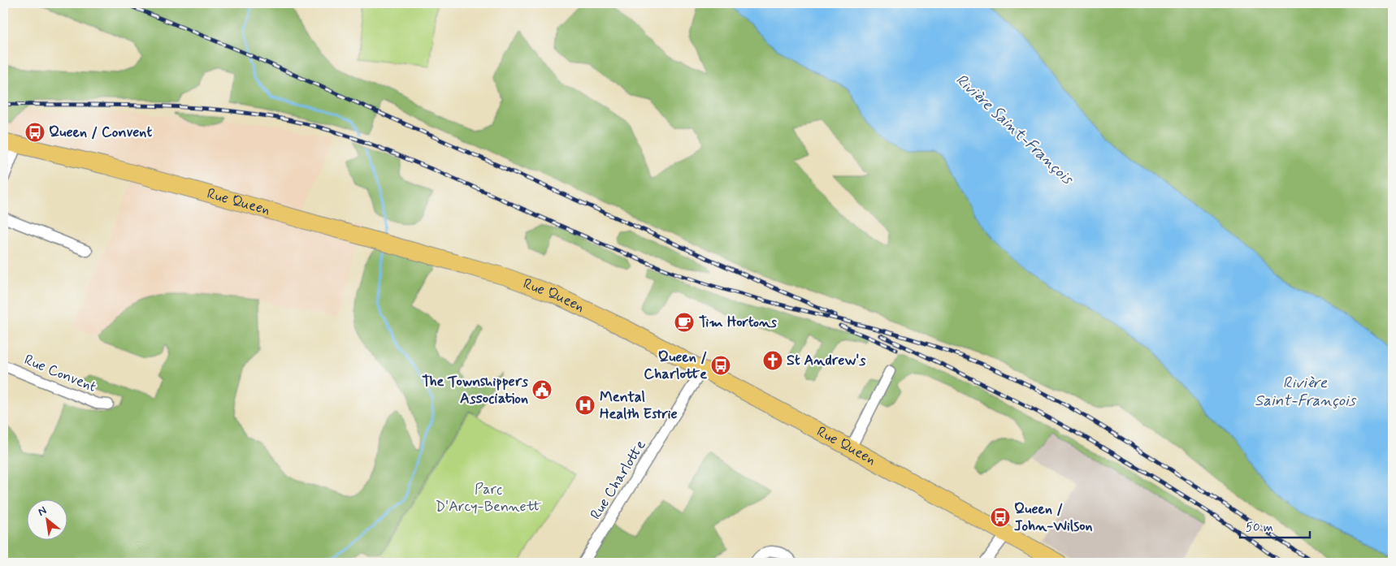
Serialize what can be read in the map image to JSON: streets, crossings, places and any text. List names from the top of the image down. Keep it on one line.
{"streets":{"main road":["Rue Queen"],"street":["Rue Convent","Rue Charlotte"]},"crossings":[["Rue Queen","Rue Charlotte"]],"water":["Rivière Saint-François"],"parks":["Parc D'Arcy-Bennett"],"places":{"bus stop":["Queen / Convent","Queen / Charlotte","Queen / John-Wilson"],"cafe":["Tim Hortons"],"church":["St Andrew's"],"public building":["The Townshippers Association"],"hospital":["Mental Health Estrie"]},"scale_bar":"50 m","north":"top left"}
